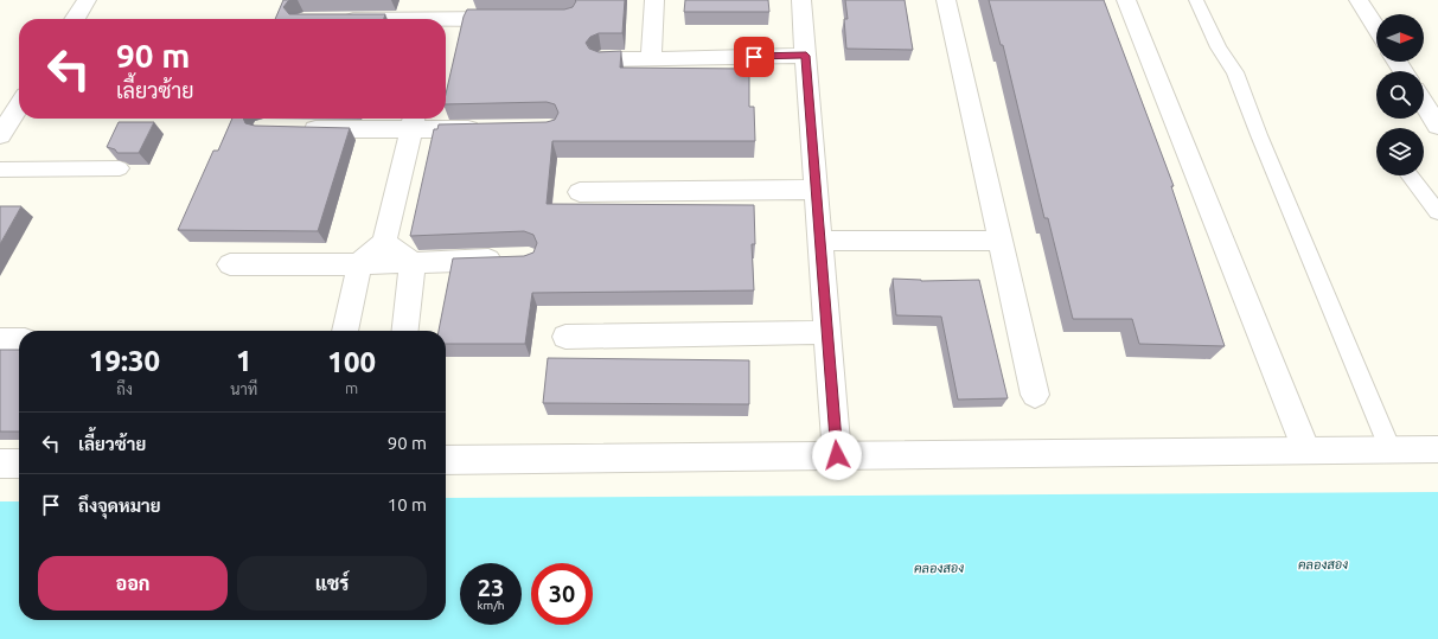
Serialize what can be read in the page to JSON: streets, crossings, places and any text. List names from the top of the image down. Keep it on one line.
{"water":["คลองสอง"],"north":"right","page":{"turn":["90 m","เลี้ยวซ้าย"],"eta":["19:30","ถึง","1","นาที","100","m"],"list":[{"name":"เลี้ยวซ้าย","value":"90 m"},{"name":"ถึงจุดหมาย","value":"10 m"}],"buttons":["ออก","แชร์"],"speed":"23 km/h","limit":"30"}}
